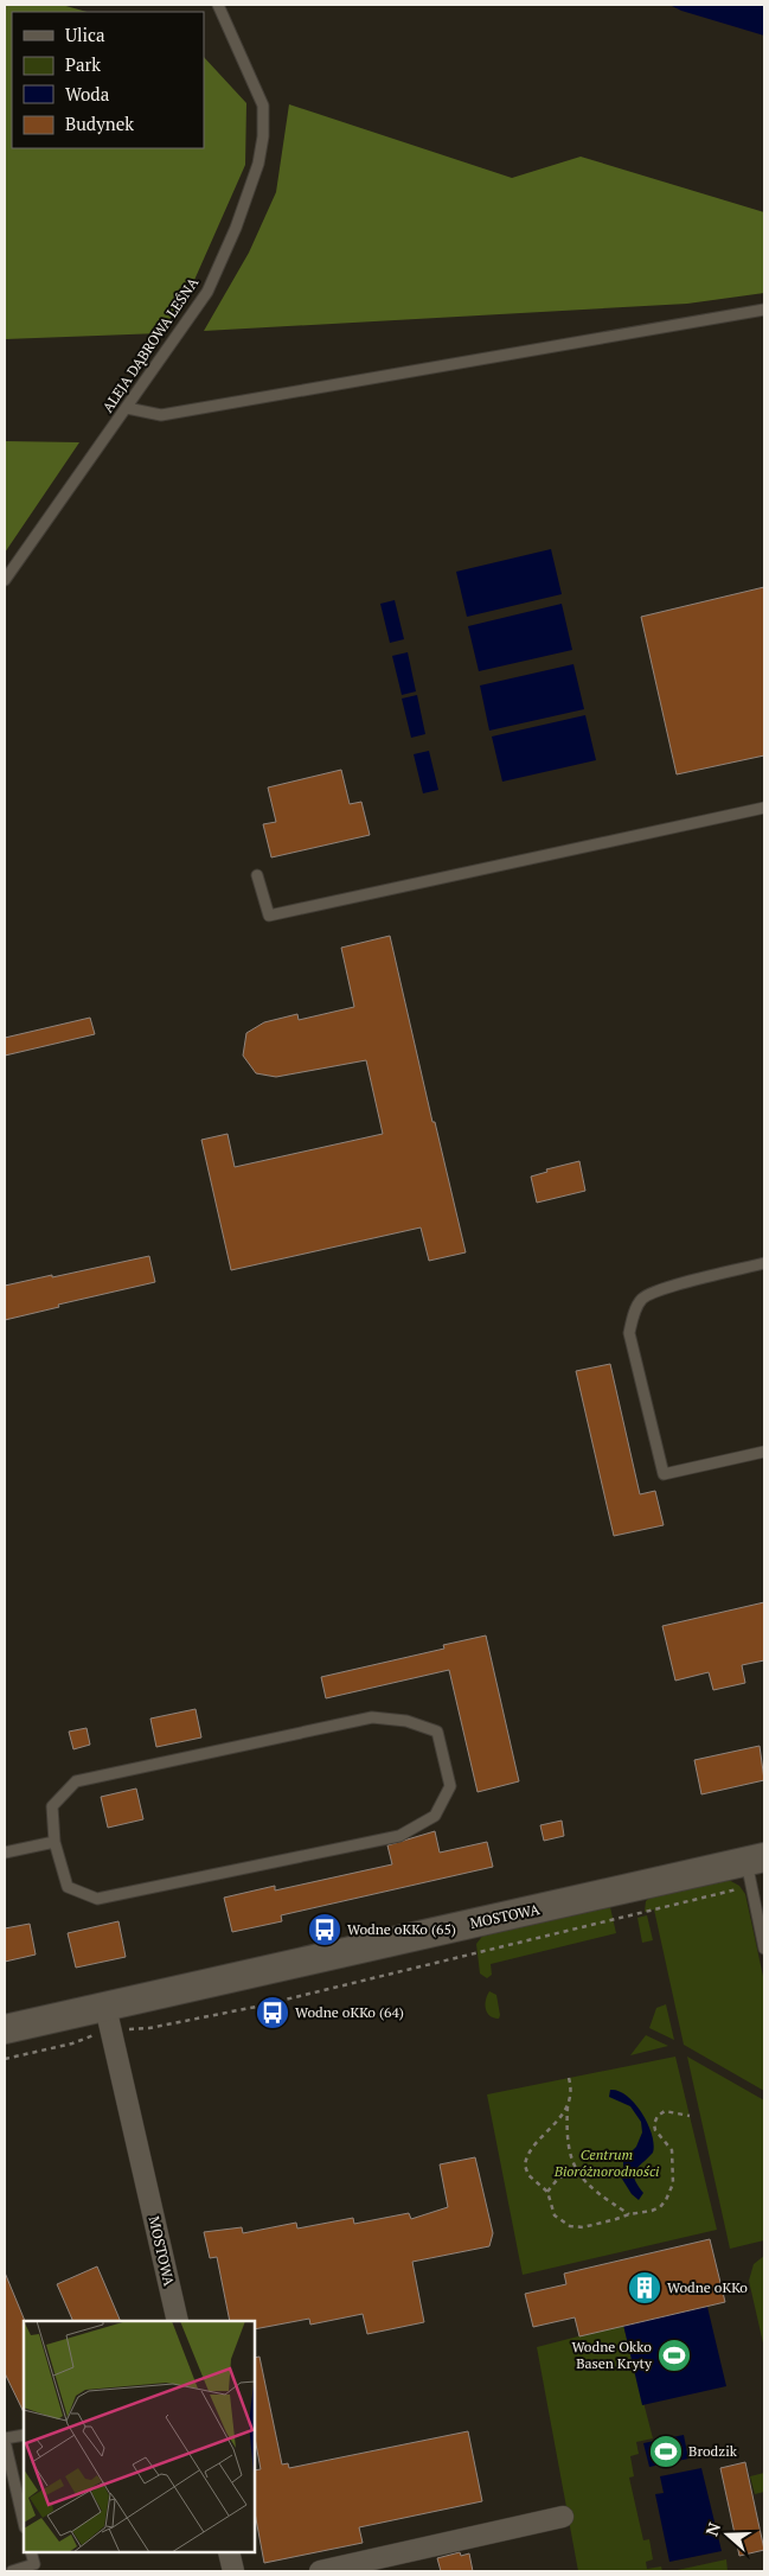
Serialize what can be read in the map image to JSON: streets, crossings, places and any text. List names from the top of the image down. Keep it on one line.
{"streets":{"street":["MOSTOWA"],"lane":["ALEJA DĄBROWA LEŚNA"]},"parks":["Centrum Bioróżnorodności"],"places":{"bus stop":["Wodne oKKo (65)","Wodne oKKo (64)"],"building":["Wodne oKKo"],"sports":["Wodne Okko Basen Kryty","Brodzik"]},"legend":["Ulica","Park","Woda","Budynek"],"north":"left"}
